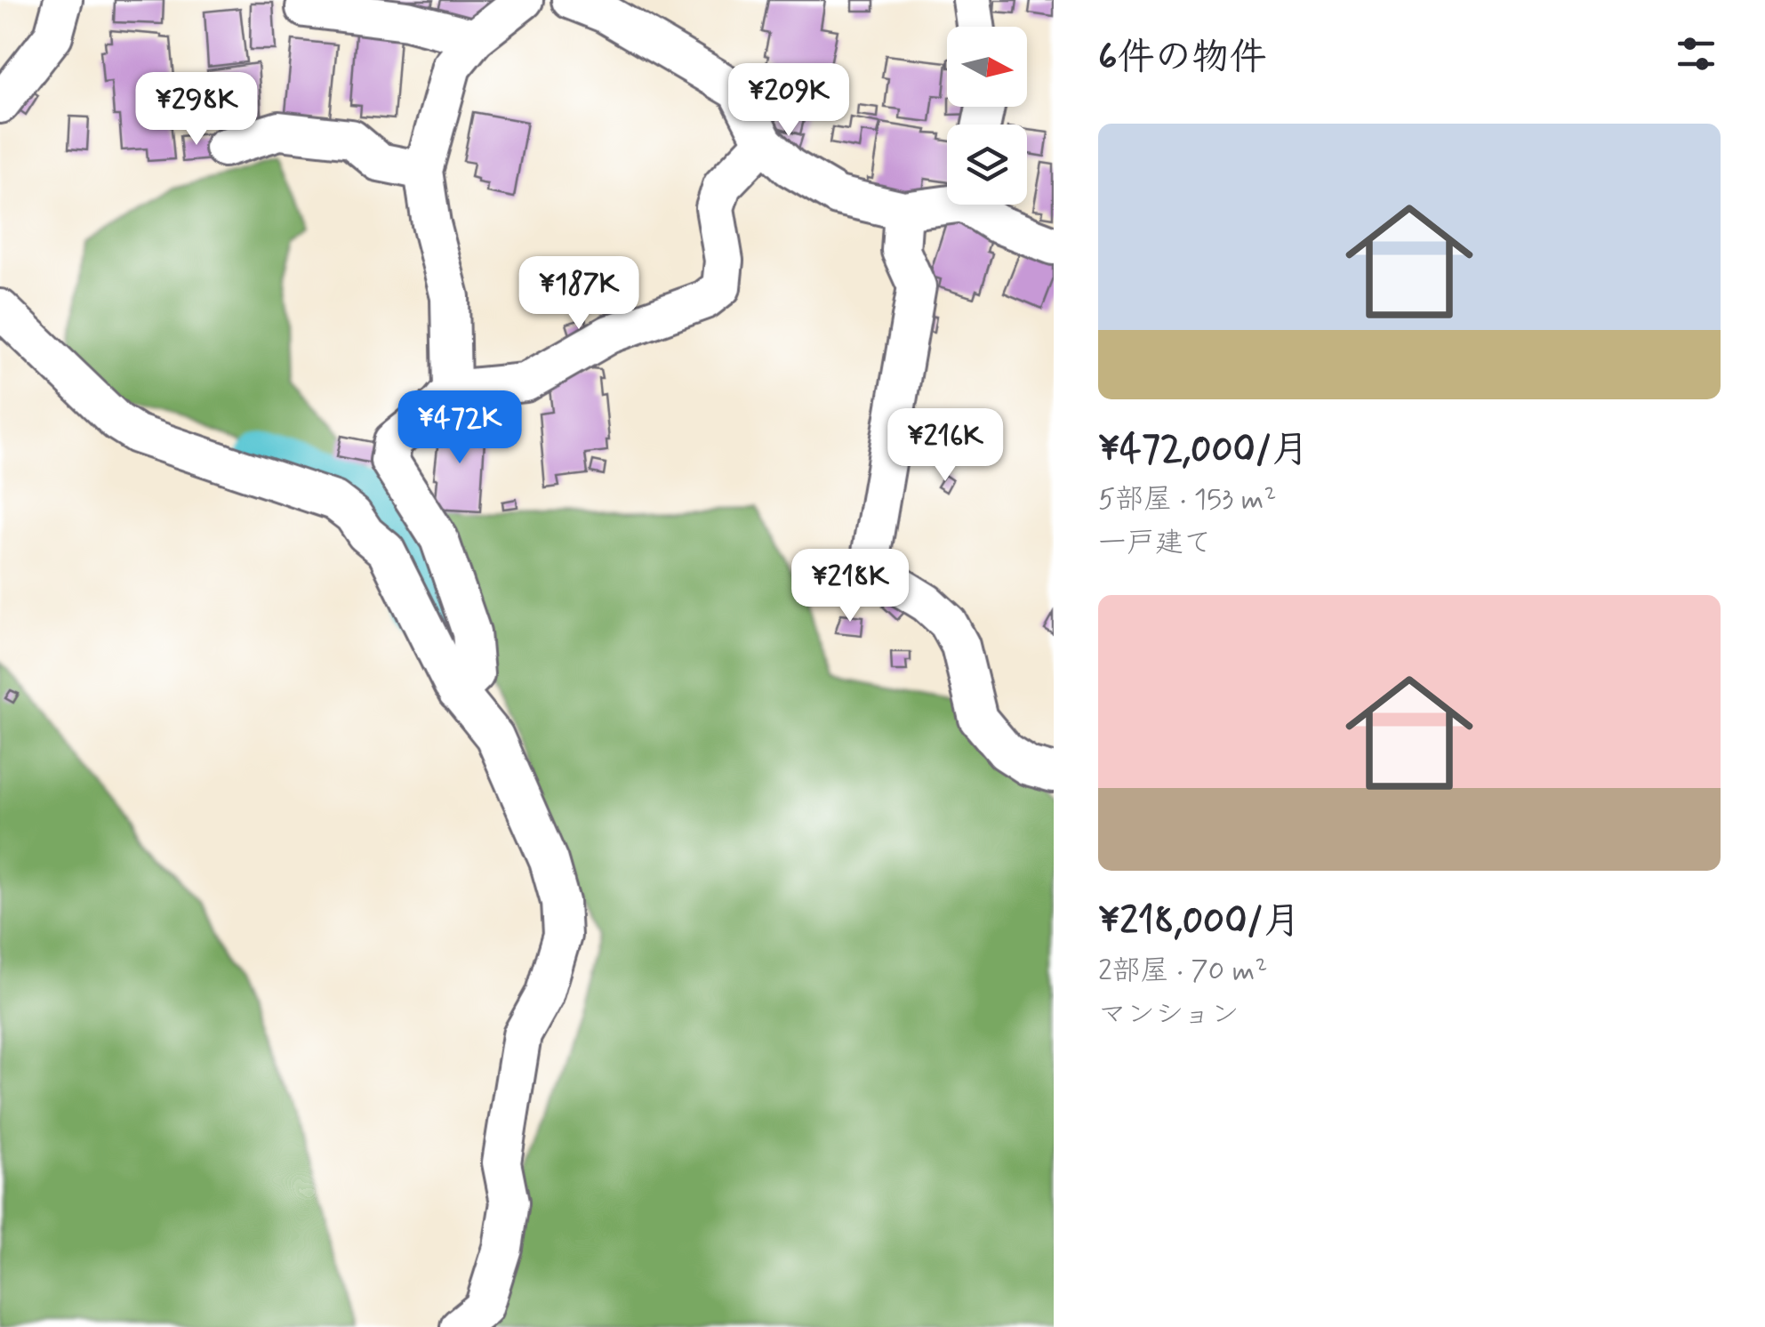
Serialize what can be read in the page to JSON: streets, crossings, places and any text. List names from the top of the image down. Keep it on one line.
{"north":"right","page":{"heading":"6件の物件","price":["¥209K","¥298K","¥187K","¥472K","¥216K","¥218K"],"list":[{"name":"¥472,000/月","note":"5部屋 · 153 m² · 一戸建て"},{"name":"¥218,000/月","note":"2部屋 · 70 m² · マンション"}]}}
